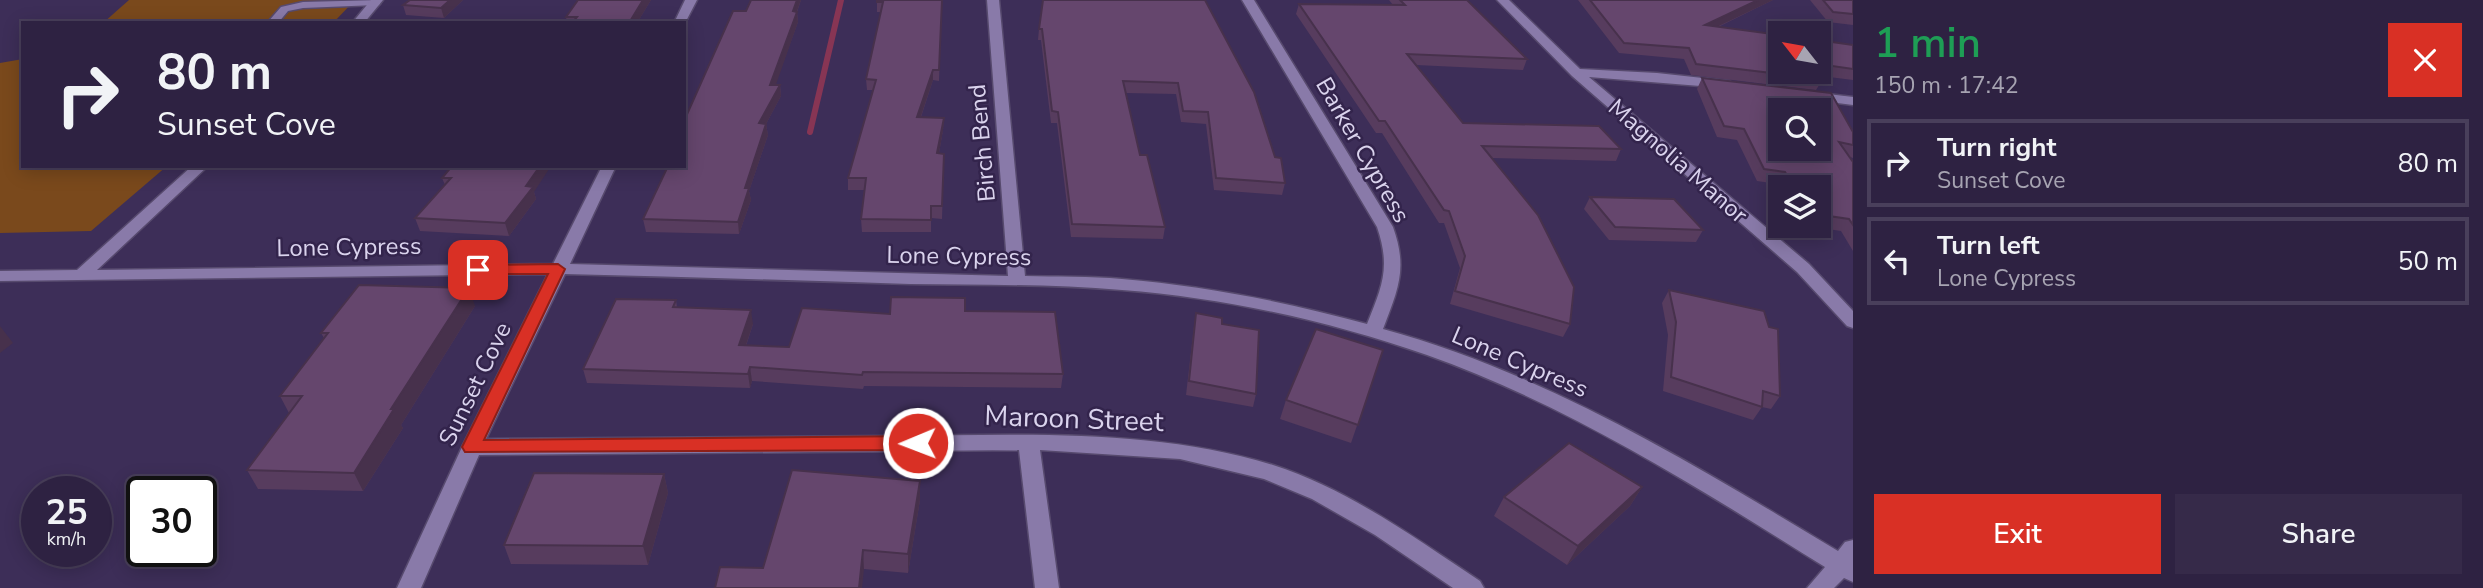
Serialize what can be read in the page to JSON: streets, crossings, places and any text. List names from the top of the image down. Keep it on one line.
{"streets":{"street":["Birch Bend","Barker Cypress","Magnolia Manor","Lone Cypress","Sunset Cove","Maroon Street"]},"crossings":[["Birch Bend","Lone Cypress"],["Barker Cypress","Lone Cypress"],["Lone Cypress","Sunset Cove"],["Sunset Cove","Maroon Street"]],"north":"top left","page":{"heading":["1 min","150 m · 17:42"],"turn":["80 m","Sunset Cove"],"list":[{"name":"Turn right","note":"Sunset Cove","value":"80 m"},{"name":"Turn left","note":"Lone Cypress","value":"50 m"}],"speed":"25 km/h","limit":"30","buttons":["Exit","Share"]}}
